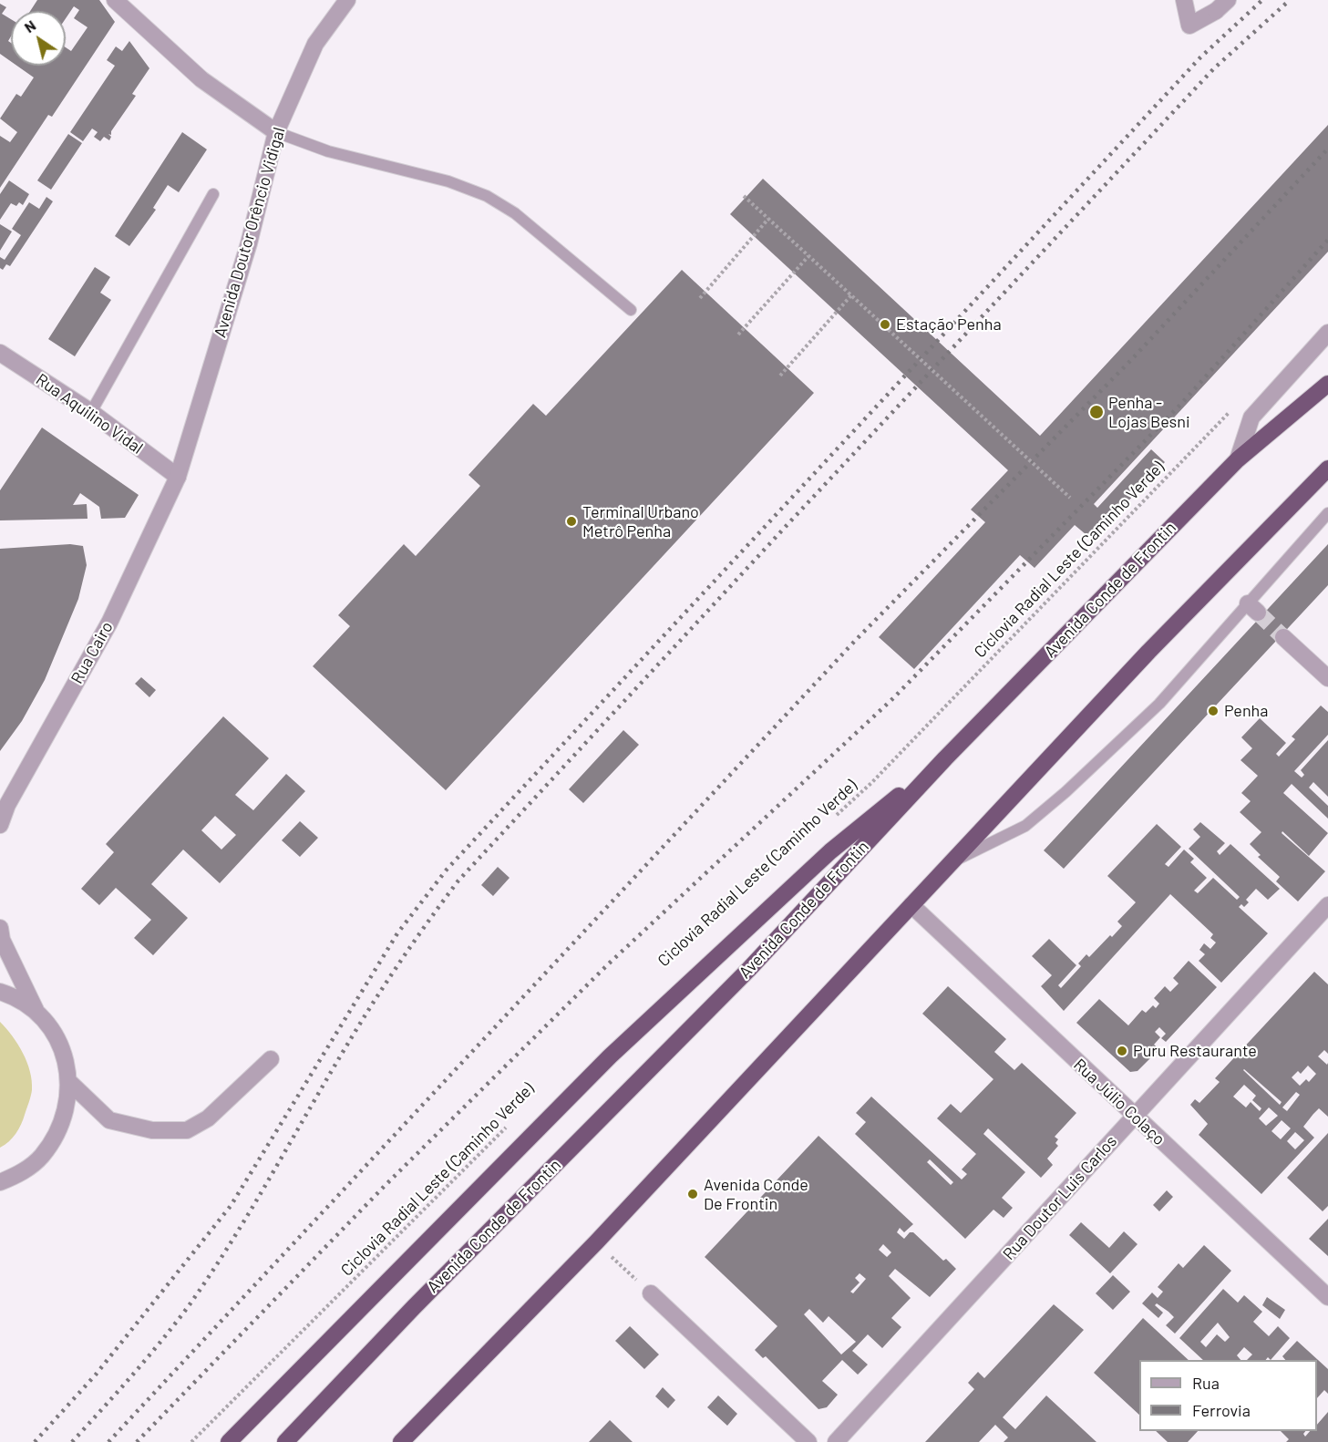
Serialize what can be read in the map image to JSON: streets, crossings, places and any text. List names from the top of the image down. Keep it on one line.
{"streets":{"highway":["Avenida Conde de Frontin"],"street":["Avenida Doutor Orêncio Vidigal","Rua Aquilino Vidal","Rua Cairo","Rua Júlio Colaço","Rua Doutor Luis Carlos"],"path":["Ciclovia Radial Leste (Caminho Verde)"]},"crossings":[["Avenida Doutor Orêncio Vidigal","Rua Aquilino Vidal"],["Avenida Doutor Orêncio Vidigal","Rua Cairo"],["Rua Aquilino Vidal","Rua Cairo"],["Rua Júlio Colaço","Rua Doutor Luis Carlos"]],"places":["Estação Penha","Penha - Lojas Besni","Terminal Urbano Metrô Penha","Penha","Puru Restaurante","Avenida Conde De Frontin"],"legend":["Rua","Ferrovia"],"north":"top left"}
